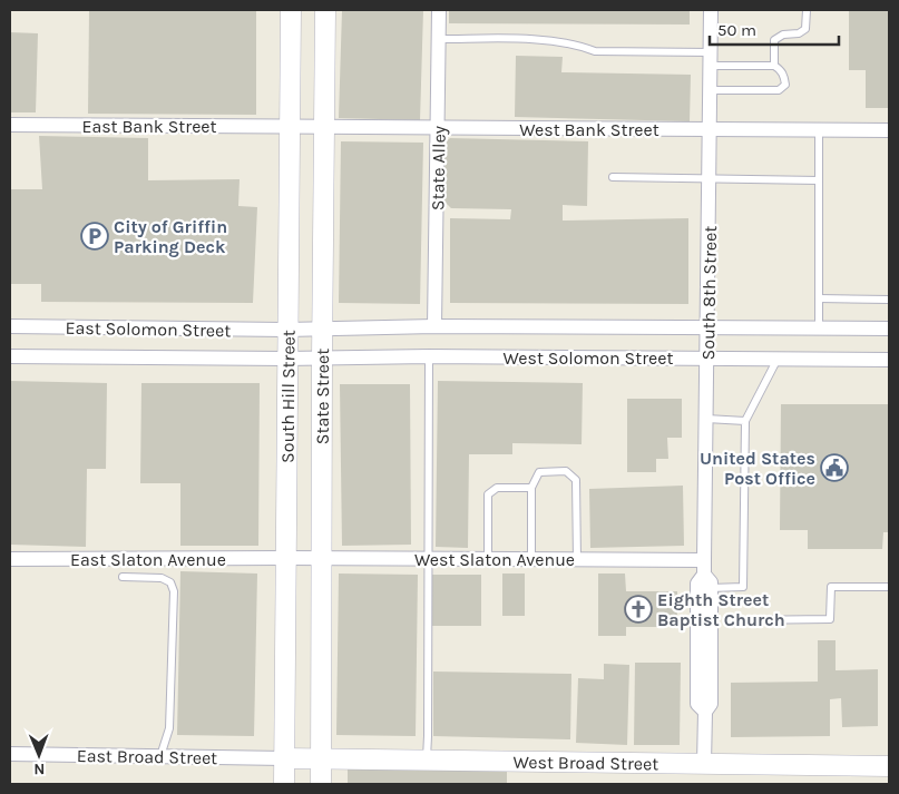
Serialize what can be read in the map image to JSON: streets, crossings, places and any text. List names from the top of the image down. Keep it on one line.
{"streets":{"main road":["South Hill Street","State Street","West Broad Street"],"street":["East Bank Street","West Bank Street","State Alley","South 8th Street","East Solomon Street","West Solomon Street","East Slaton Avenue","West Slaton Avenue","East Broad Street"]},"crossings":[["East Bank Street","West Bank Street"],["East Bank Street","South Hill Street"],["West Bank Street","State Alley"],["West Bank Street","South 8th Street"],["West Bank Street","South Hill Street"],["West Bank Street","State Street"],["State Alley","West Solomon Street"],["South 8th Street","West Solomon Street"],["South 8th Street","West Slaton Avenue"],["South 8th Street","West Broad Street"],["East Solomon Street","West Solomon Street"],["East Solomon Street","South Hill Street"],["West Solomon Street","South Hill Street"],["West Solomon Street","State Street"],["South Hill Street","East Slaton Avenue"],["South Hill Street","West Slaton Avenue"],["South Hill Street","East Broad Street"],["South Hill Street","West Broad Street"],["State Street","West Slaton Avenue"],["State Street","West Broad Street"],["East Slaton Avenue","West Slaton Avenue"],["East Broad Street","West Broad Street"]],"places":{"parking":["City of Griffin Parking Deck"],"public building":["United States Post Office"],"church":["Eighth Street Baptist Church"]},"scale_bar":"50 m","north":"bottom"}
